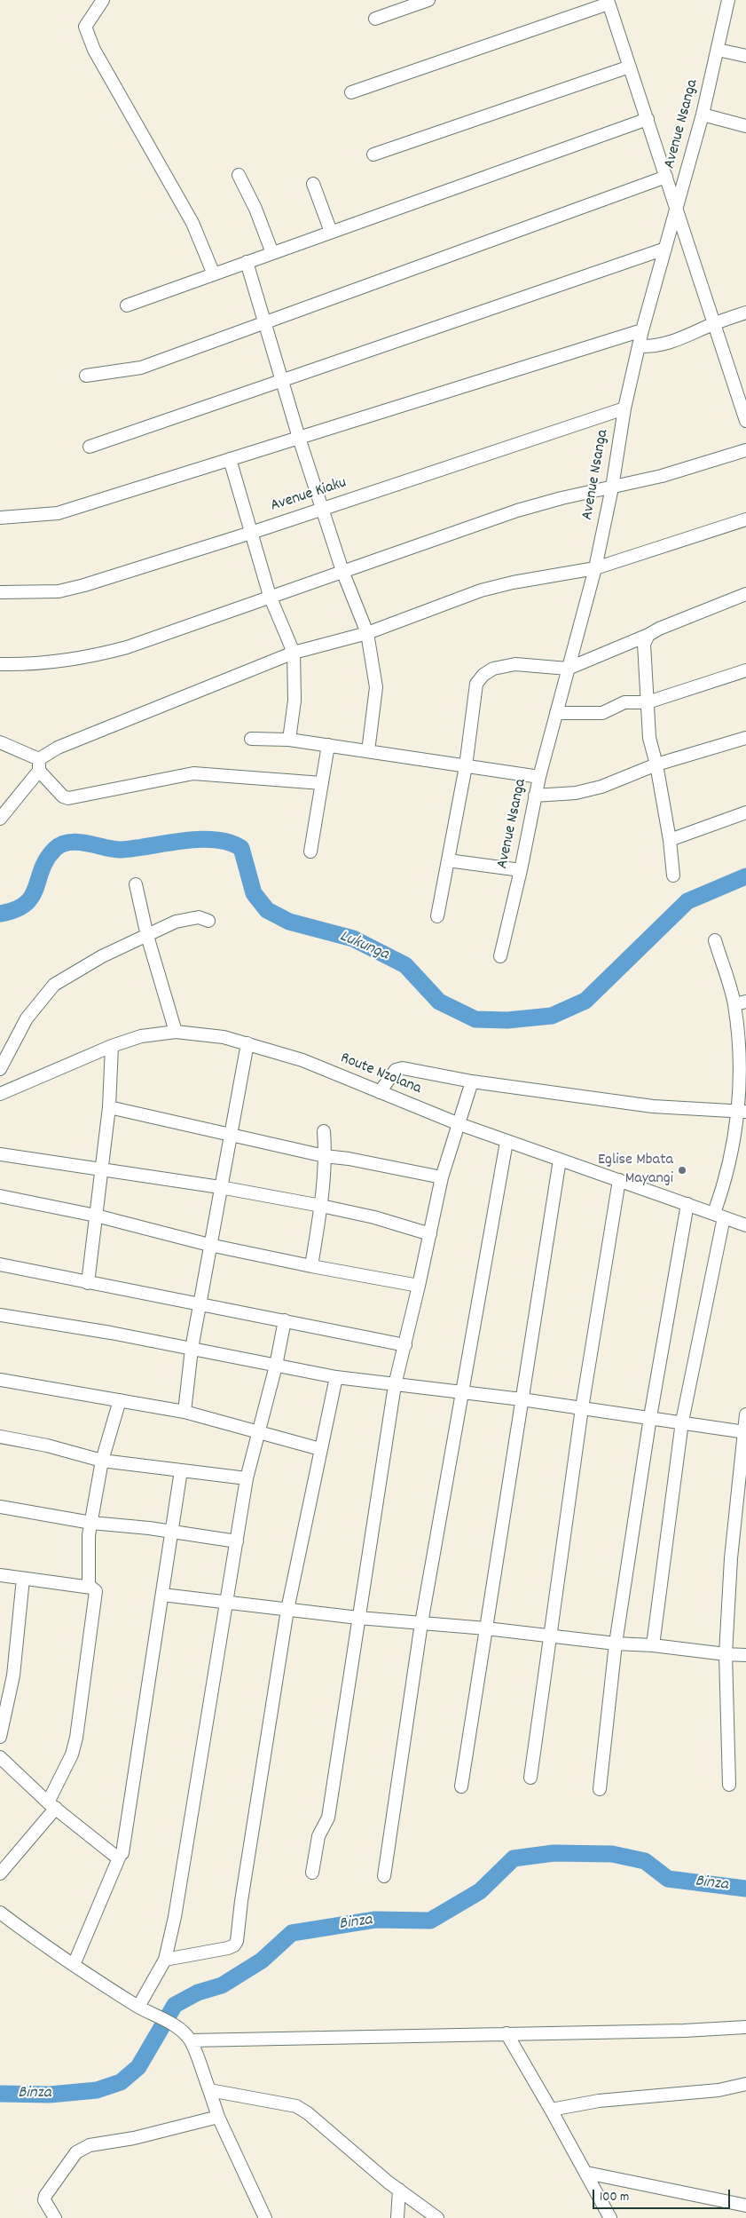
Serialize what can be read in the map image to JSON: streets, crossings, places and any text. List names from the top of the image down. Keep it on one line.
{"streets":{"street":["Avenue Nsanga","Avenue Kiaku","Route Nzolana"]},"crossings":[["Avenue Nsanga","Avenue Kiaku"]],"water":["Lukunga","Binza"],"places":["Eglise Mbata Mayangi"],"scale_bar":"100 m"}
